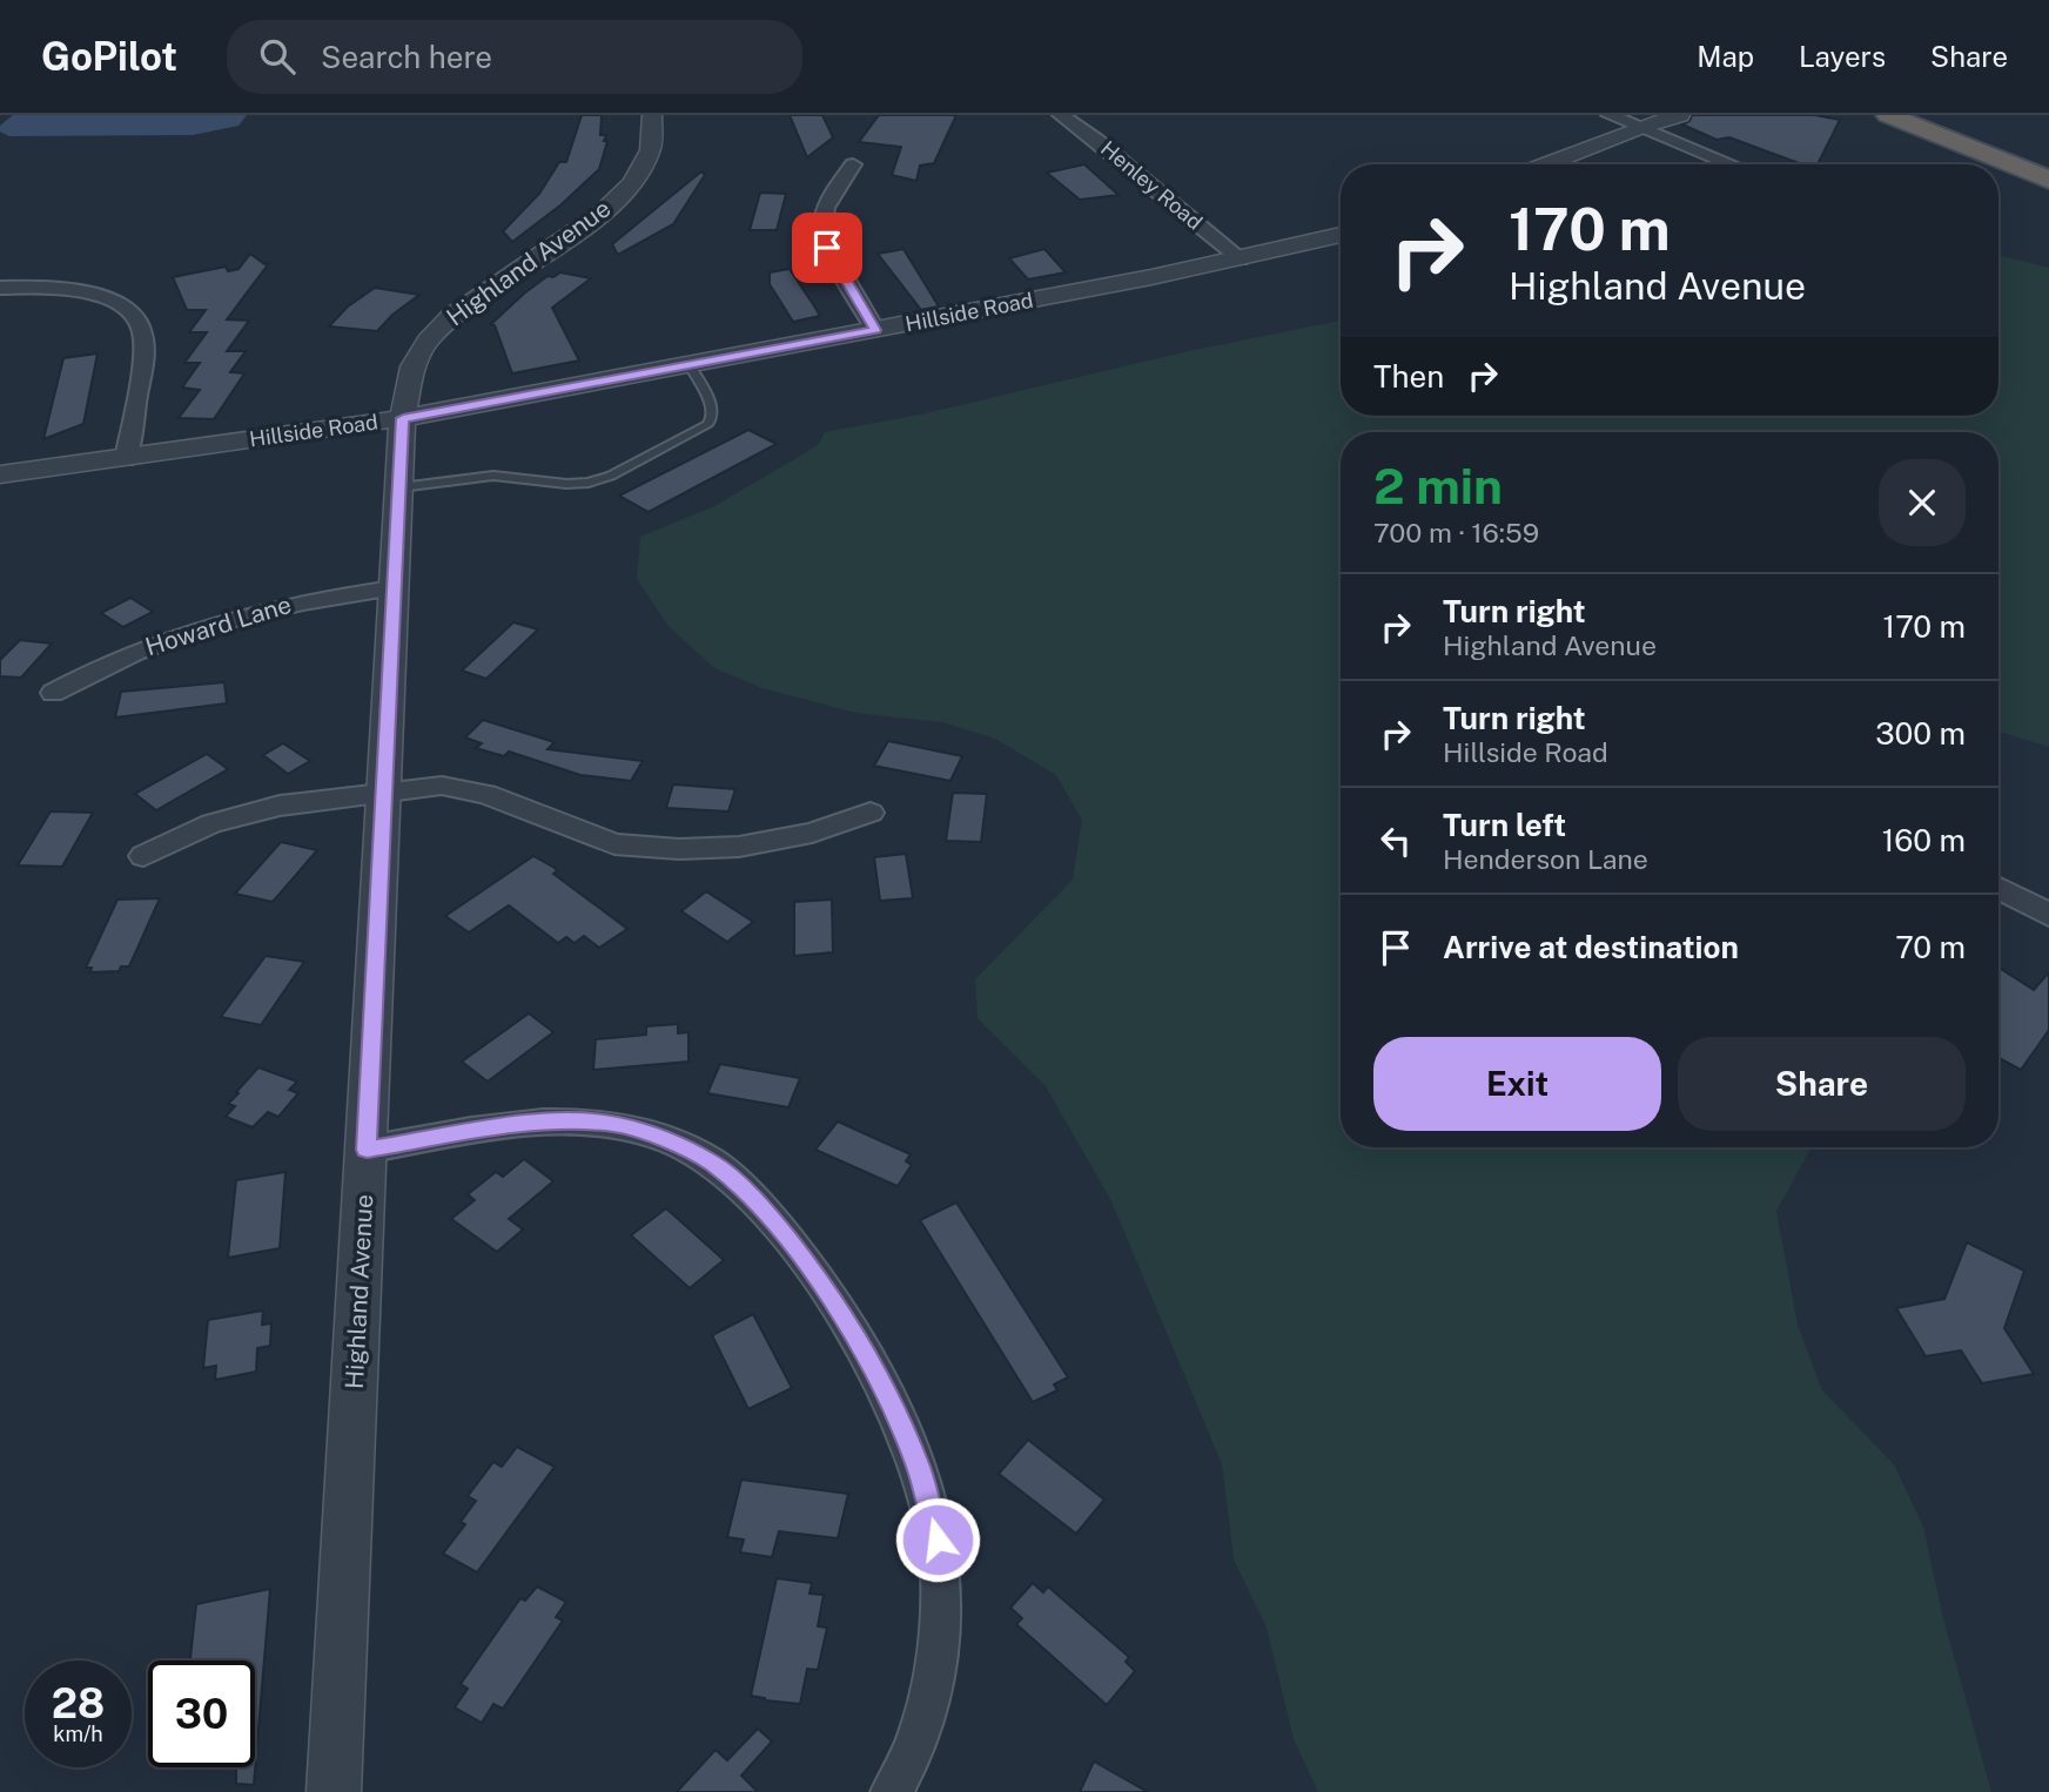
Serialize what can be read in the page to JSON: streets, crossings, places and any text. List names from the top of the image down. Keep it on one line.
{"streets":{"street":["Henley Road","Highland Avenue","Hillside Road","Howard Lane"]},"crossings":[["Henley Road","Hillside Road"],["Highland Avenue","Hillside Road"],["Highland Avenue","Howard Lane"]],"page":{"header":"GoPilot","search":"Search here","nav":["Map","Layers","Share"],"turn":["170 m","Highland Avenue"],"then":"Then","heading":["2 min","700 m · 16:59"],"list":[{"name":"Turn right","note":"Highland Avenue","value":"170 m"},{"name":"Turn right","note":"Hillside Road","value":"300 m"},{"name":"Turn left","note":"Henderson Lane","value":"160 m"},{"name":"Arrive at destination","value":"70 m"}],"buttons":["Exit","Share"],"speed":"28 km/h","limit":"30"}}
